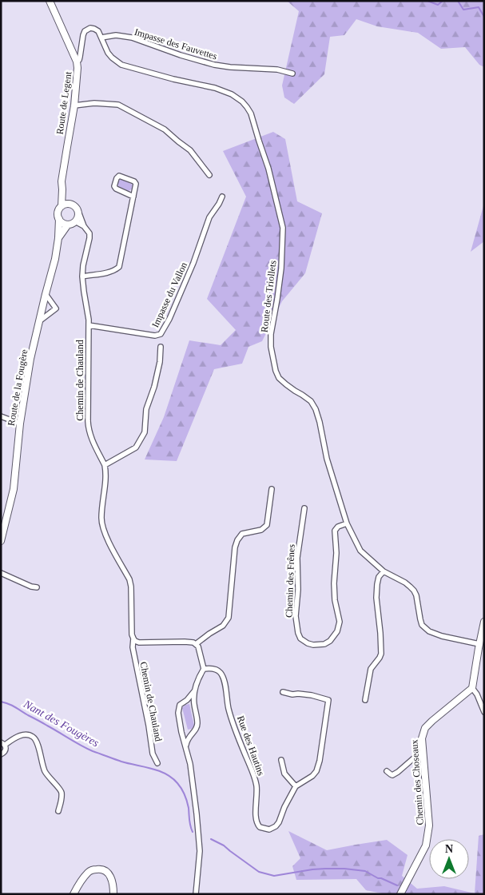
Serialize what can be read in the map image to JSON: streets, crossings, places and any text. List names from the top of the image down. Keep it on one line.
{"streets":{"street":["Impasse des Fauvettes","Route de Legent","Impasse du Vallon","Route des Triollets","Chemin de Chauland","Route de la Fougère","Chemin des Frênes","Rue des Hautins","Chemin des Choseaux"]},"crossings":[["Impasse des Fauvettes","Route des Triollets"],["Route de Legent","Chemin de Chauland"],["Route de Legent","Route de la Fougère"],["Impasse du Vallon","Chemin de Chauland"],["Route des Triollets","Chemin des Frênes"],["Chemin de Chauland","Route de la Fougère"]],"water":["Nant des Fougères"],"north":"top"}
